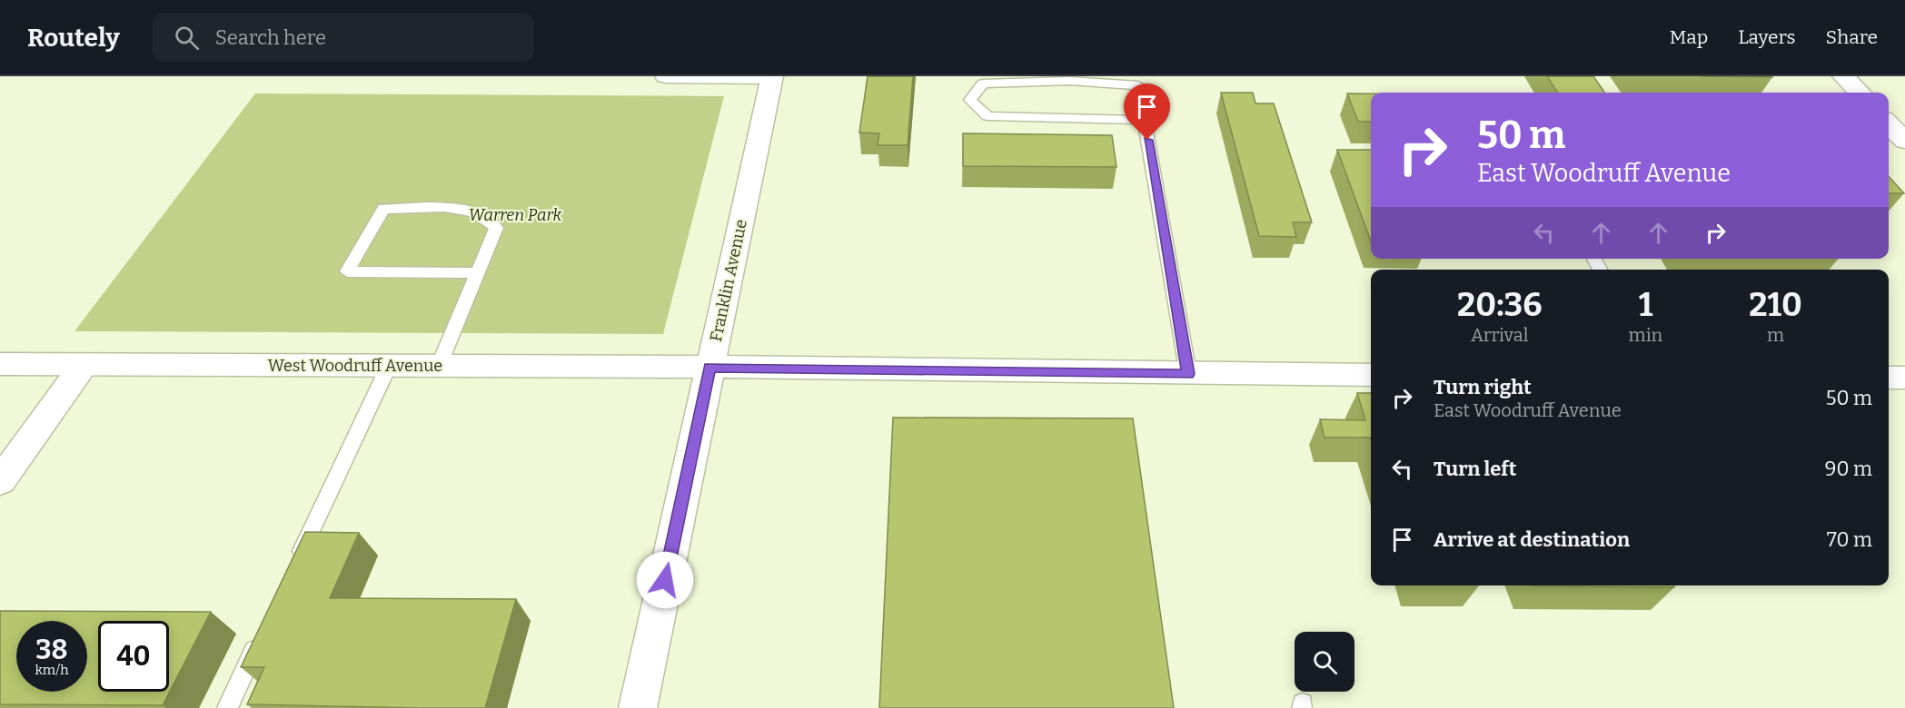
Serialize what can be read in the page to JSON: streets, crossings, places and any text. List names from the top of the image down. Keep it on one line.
{"streets":{"street":["Franklin Avenue","West Woodruff Avenue"]},"crossings":[["Franklin Avenue","West Woodruff Avenue"]],"parks":["Warren Park"],"page":{"header":"Routely","search":"Search here","nav":["Map","Layers","Share"],"turn":["50 m","East Woodruff Avenue"],"eta":["20:36","Arrival","1","min","210","m"],"list":[{"name":"Turn right","note":"East Woodruff Avenue","value":"50 m"},{"name":"Turn left","value":"90 m"},{"name":"Arrive at destination","value":"70 m"}],"speed":"38 km/h","limit":"40"}}
